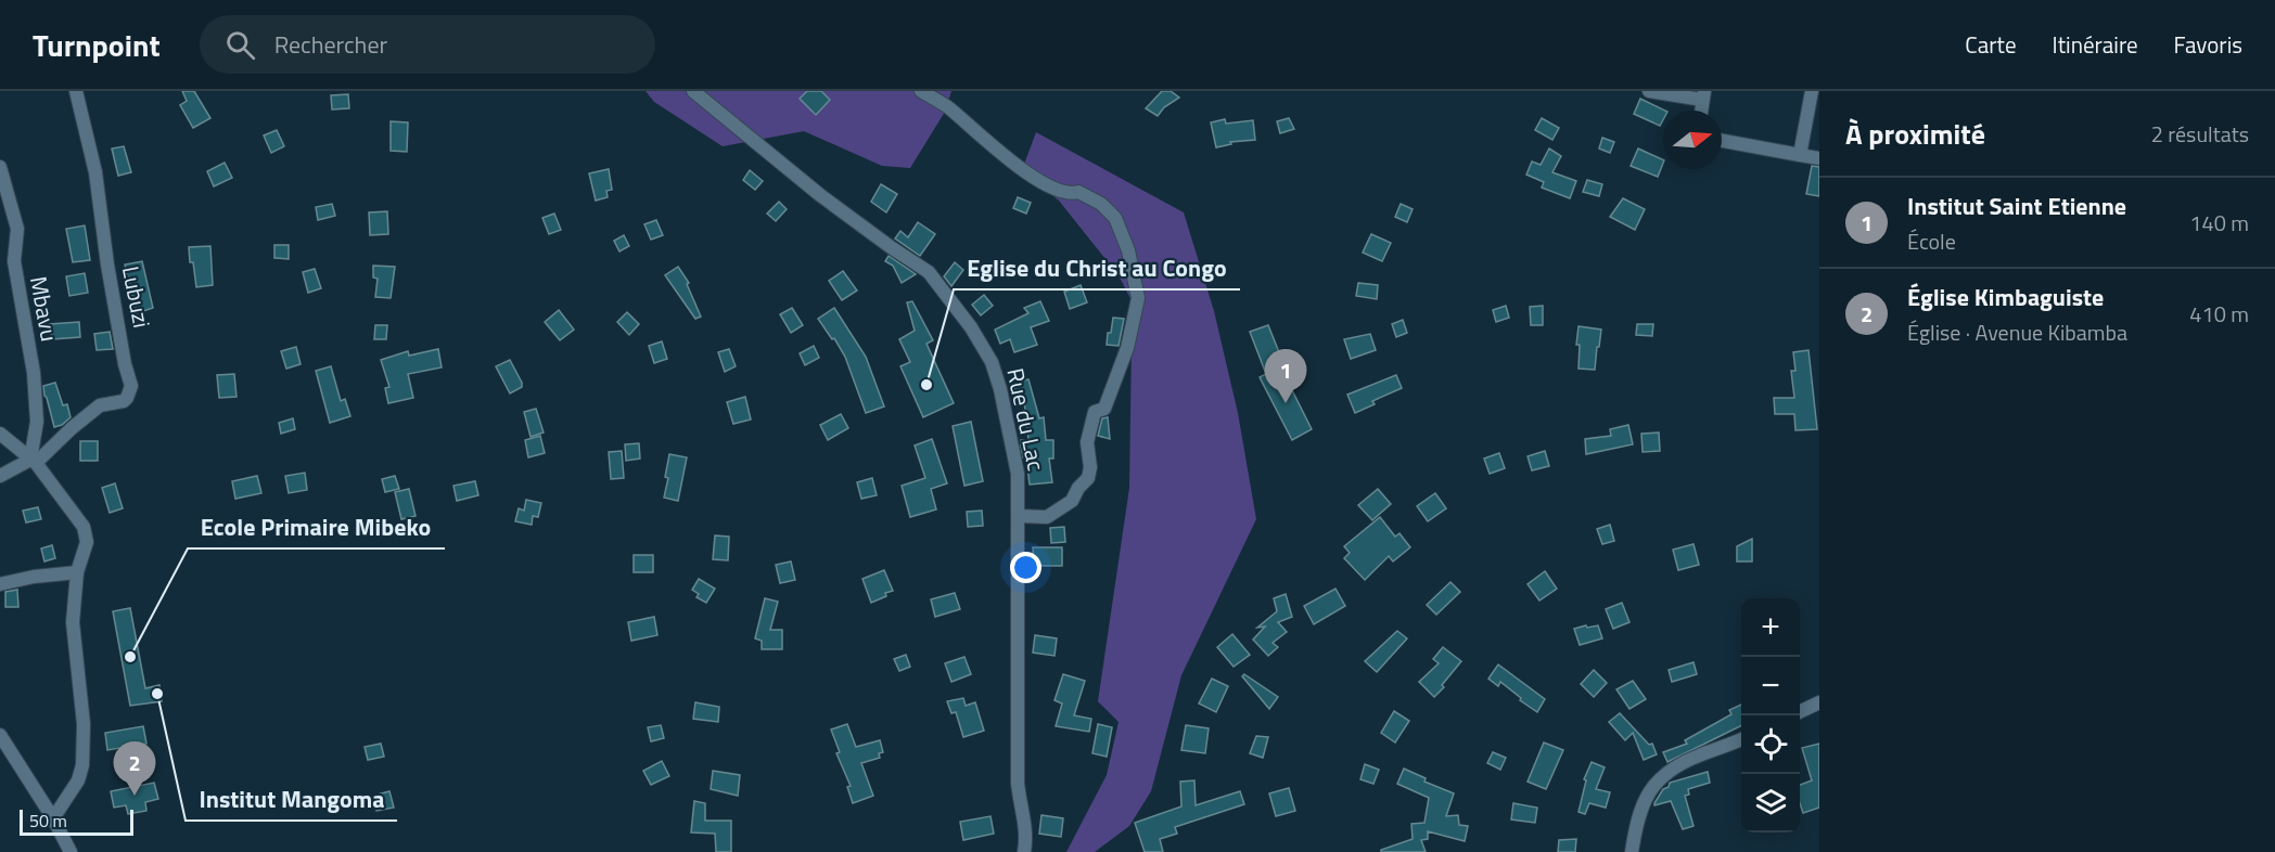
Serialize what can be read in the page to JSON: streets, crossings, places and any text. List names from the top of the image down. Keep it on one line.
{"streets":{"street":["Lubuzi","Mbavu","Rue du Lac"]},"crossings":[["Lubuzi","Mbavu"]],"places":["Eglise du Christ au Congo","Ecole Primaire Mibeko","Institut Mangoma"],"scale_bar":"50 m","north":"right","page":{"header":"Turnpoint","search":"Rechercher","nav":["Carte","Itinéraire","Favoris"],"heading":["À proximité","2 résultats"],"list":[{"mark":"1","name":"Institut Saint Etienne","note":"École","value":"140 m"},{"mark":"2","name":"Église Kimbaguiste","note":"Église · Avenue Kibamba","value":"410 m"}],"pins":["1","2"],"map_buttons":["+","−"],"scale":"50 m"}}
